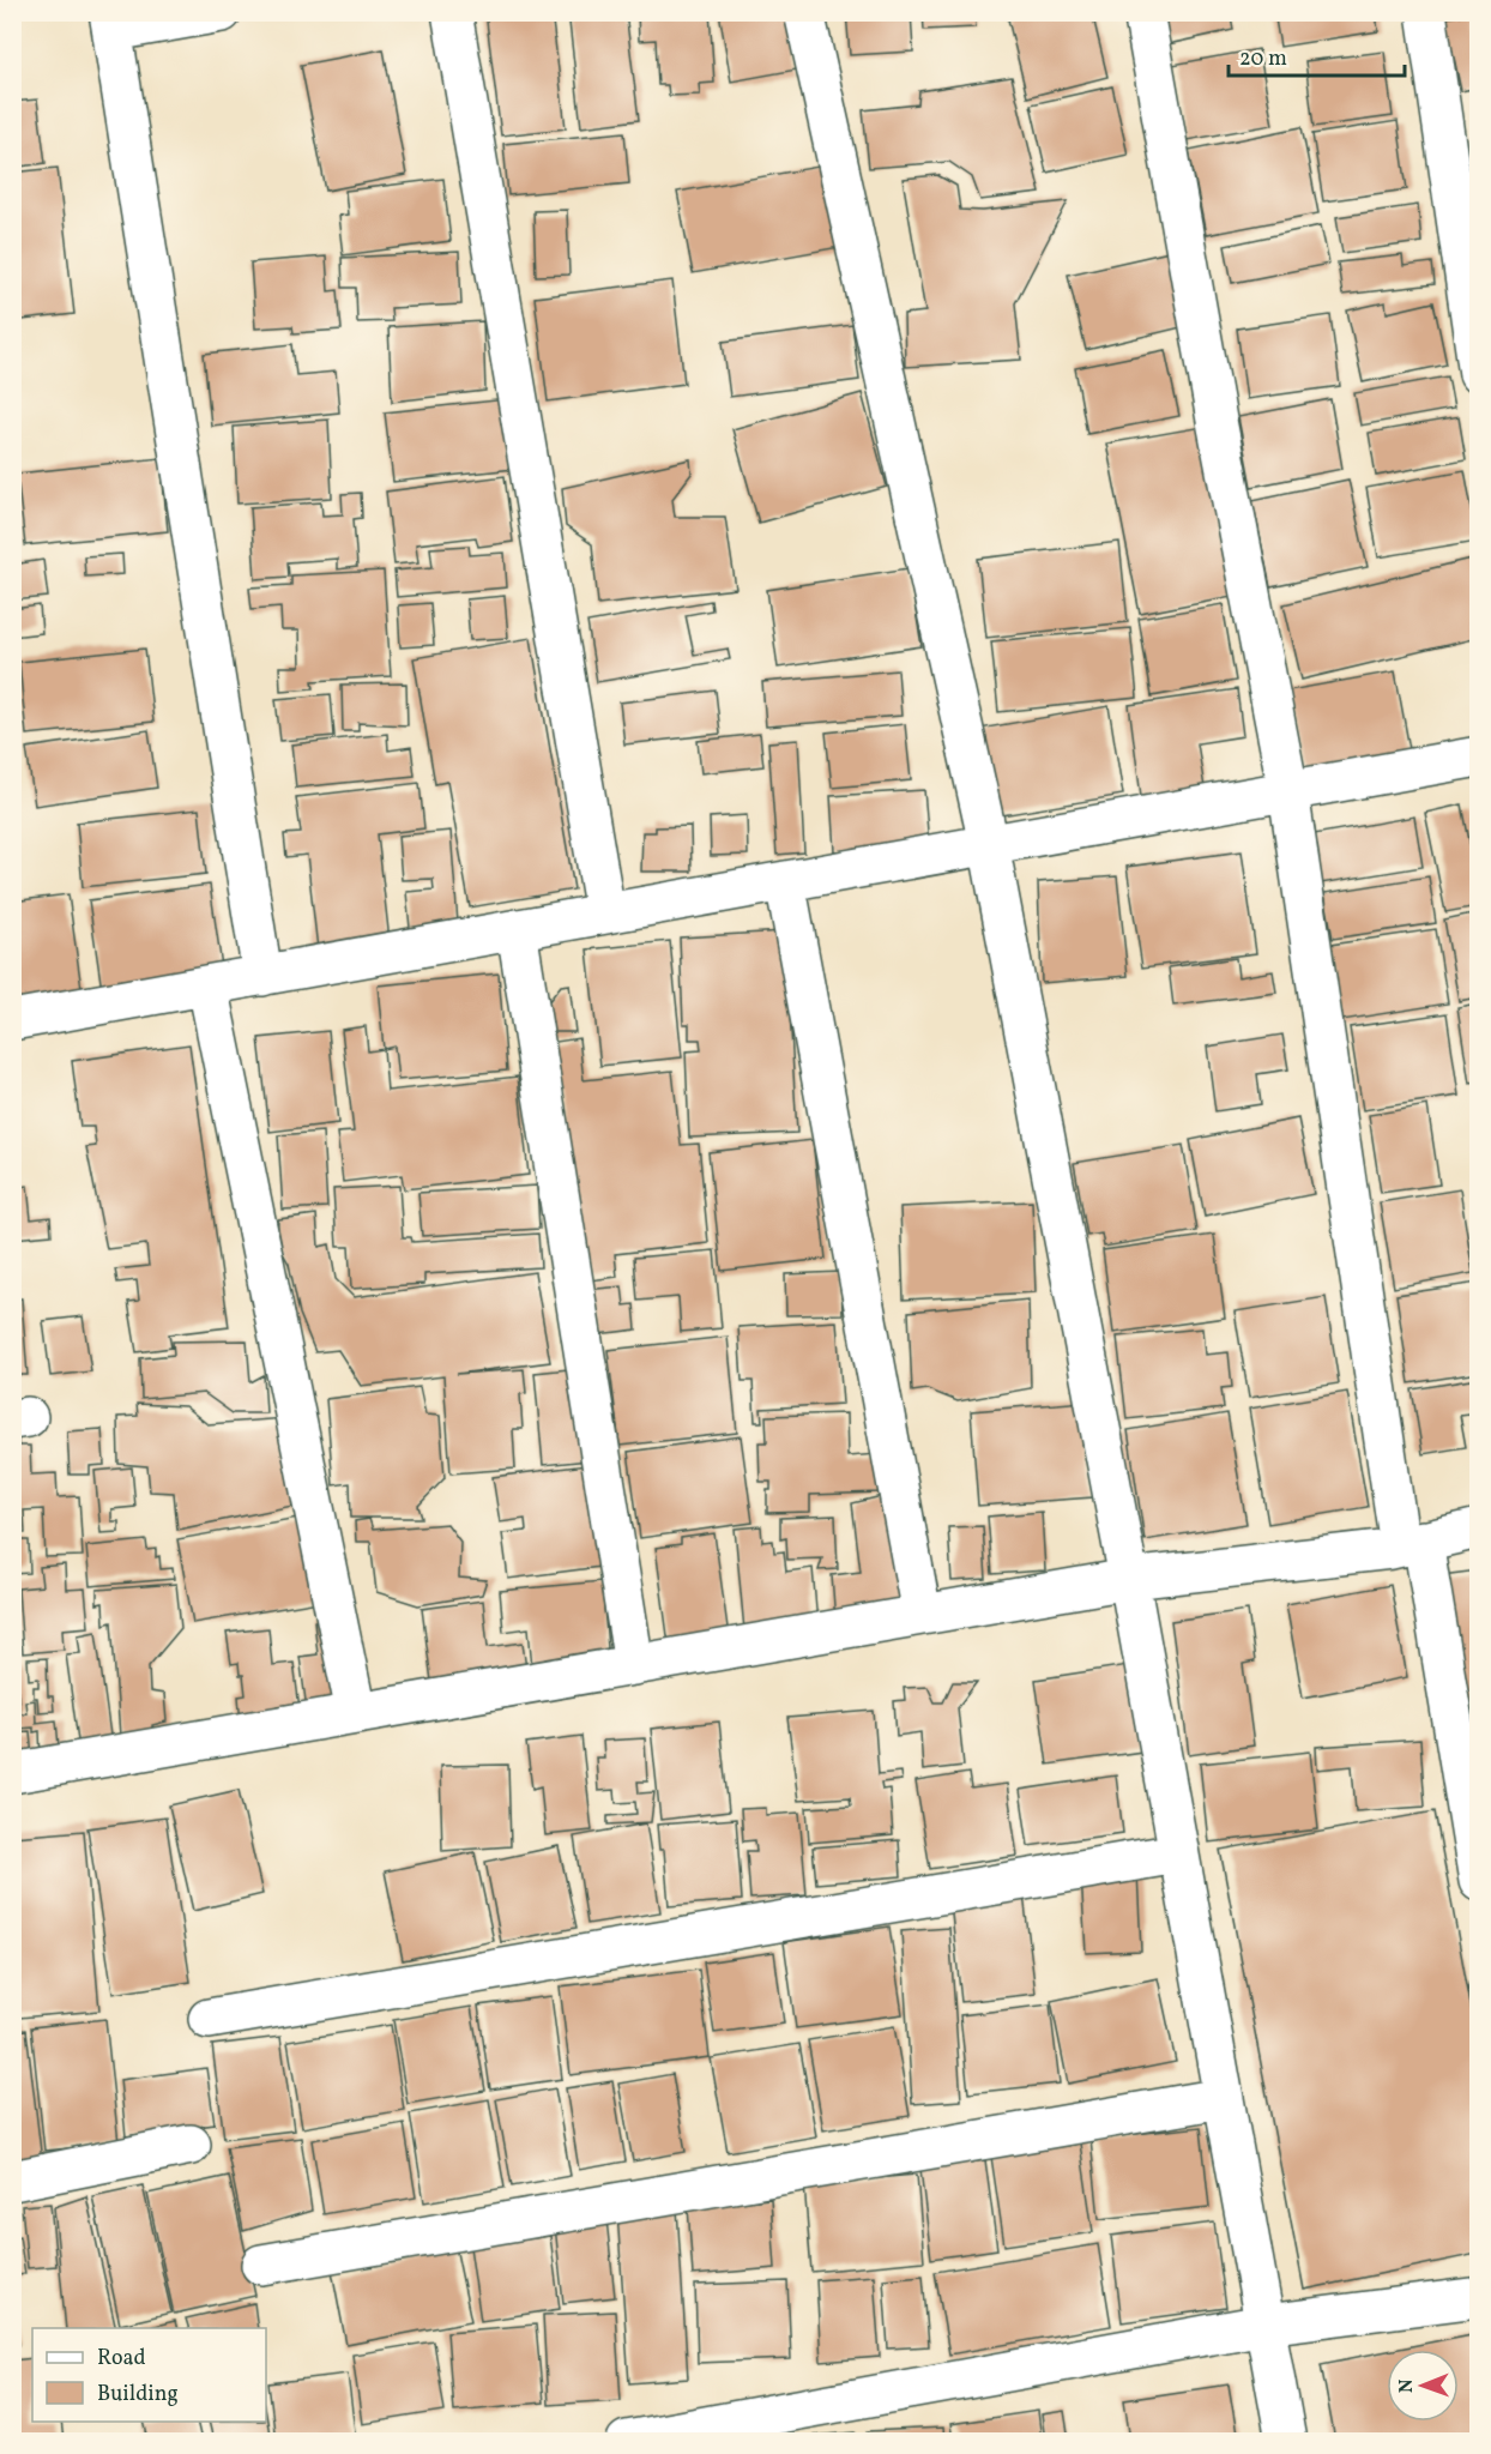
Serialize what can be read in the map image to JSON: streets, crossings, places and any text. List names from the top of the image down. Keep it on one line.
{"legend":["Road","Building"],"scale_bar":"20 m","north":"left"}
